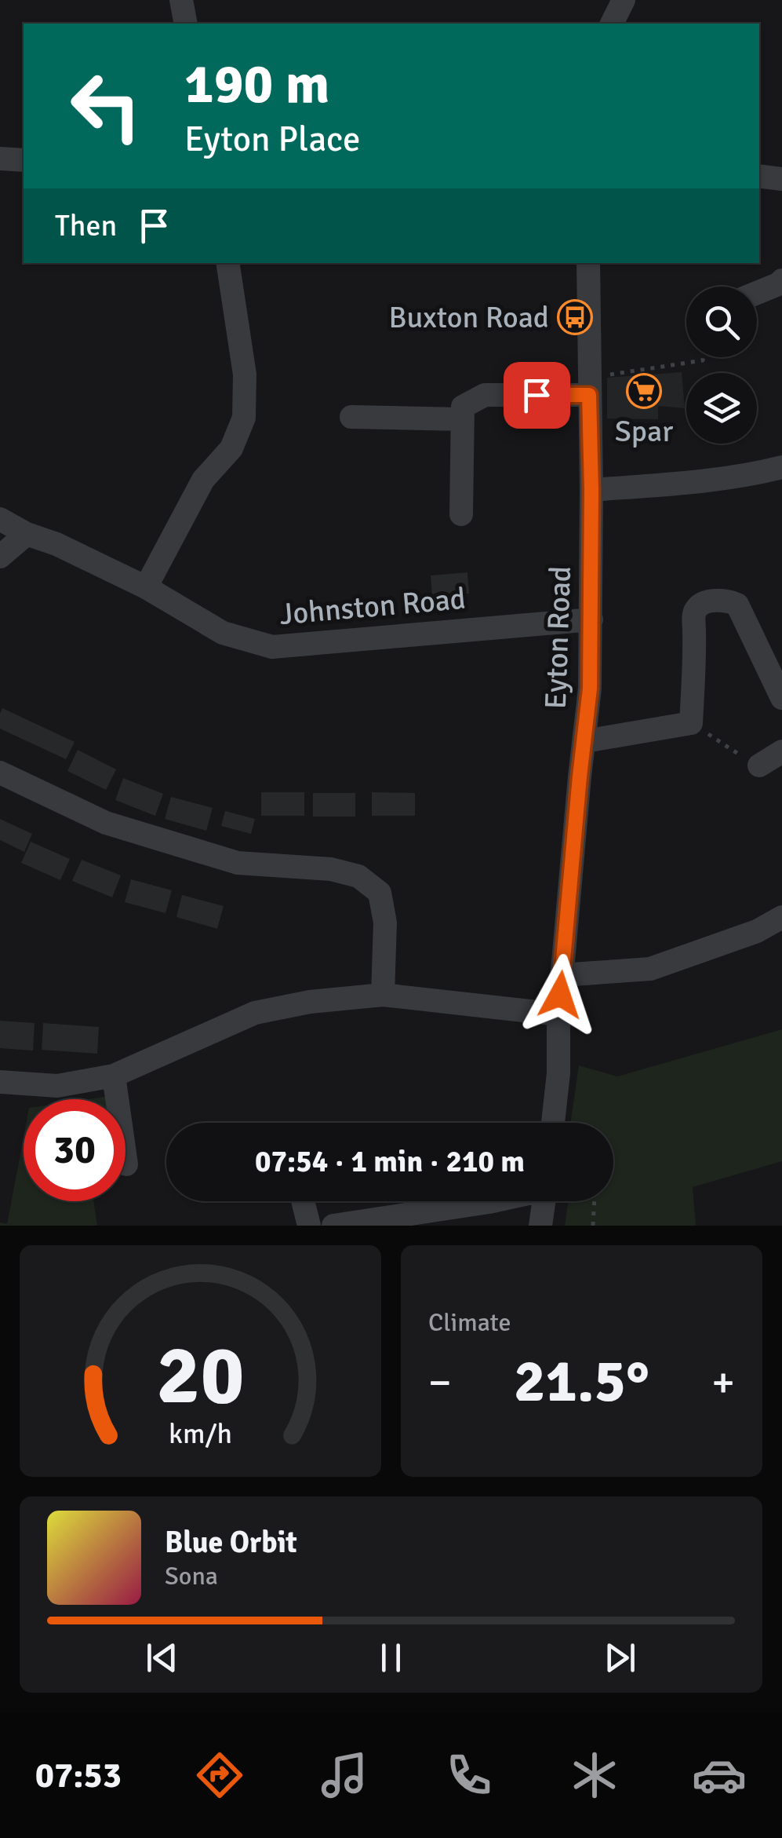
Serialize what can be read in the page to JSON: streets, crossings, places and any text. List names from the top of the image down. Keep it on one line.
{"streets":{"street":["Johnston Road","Eyton Road"]},"crossings":[["Johnston Road","Eyton Road"]],"places":{"bus stop":["Buxton Road"],"supermarket":["Spar"]},"page":{"turn":["190 m","Eyton Place"],"then":"Then","limit":"30","trip":"07:54 · 1 min · 210 m","tile":"Climate","heat":["−","21.5°","+"],"song":["Blue Orbit","Sona"],"tabs":"07:53","gauge":["20","km/h"]}}
